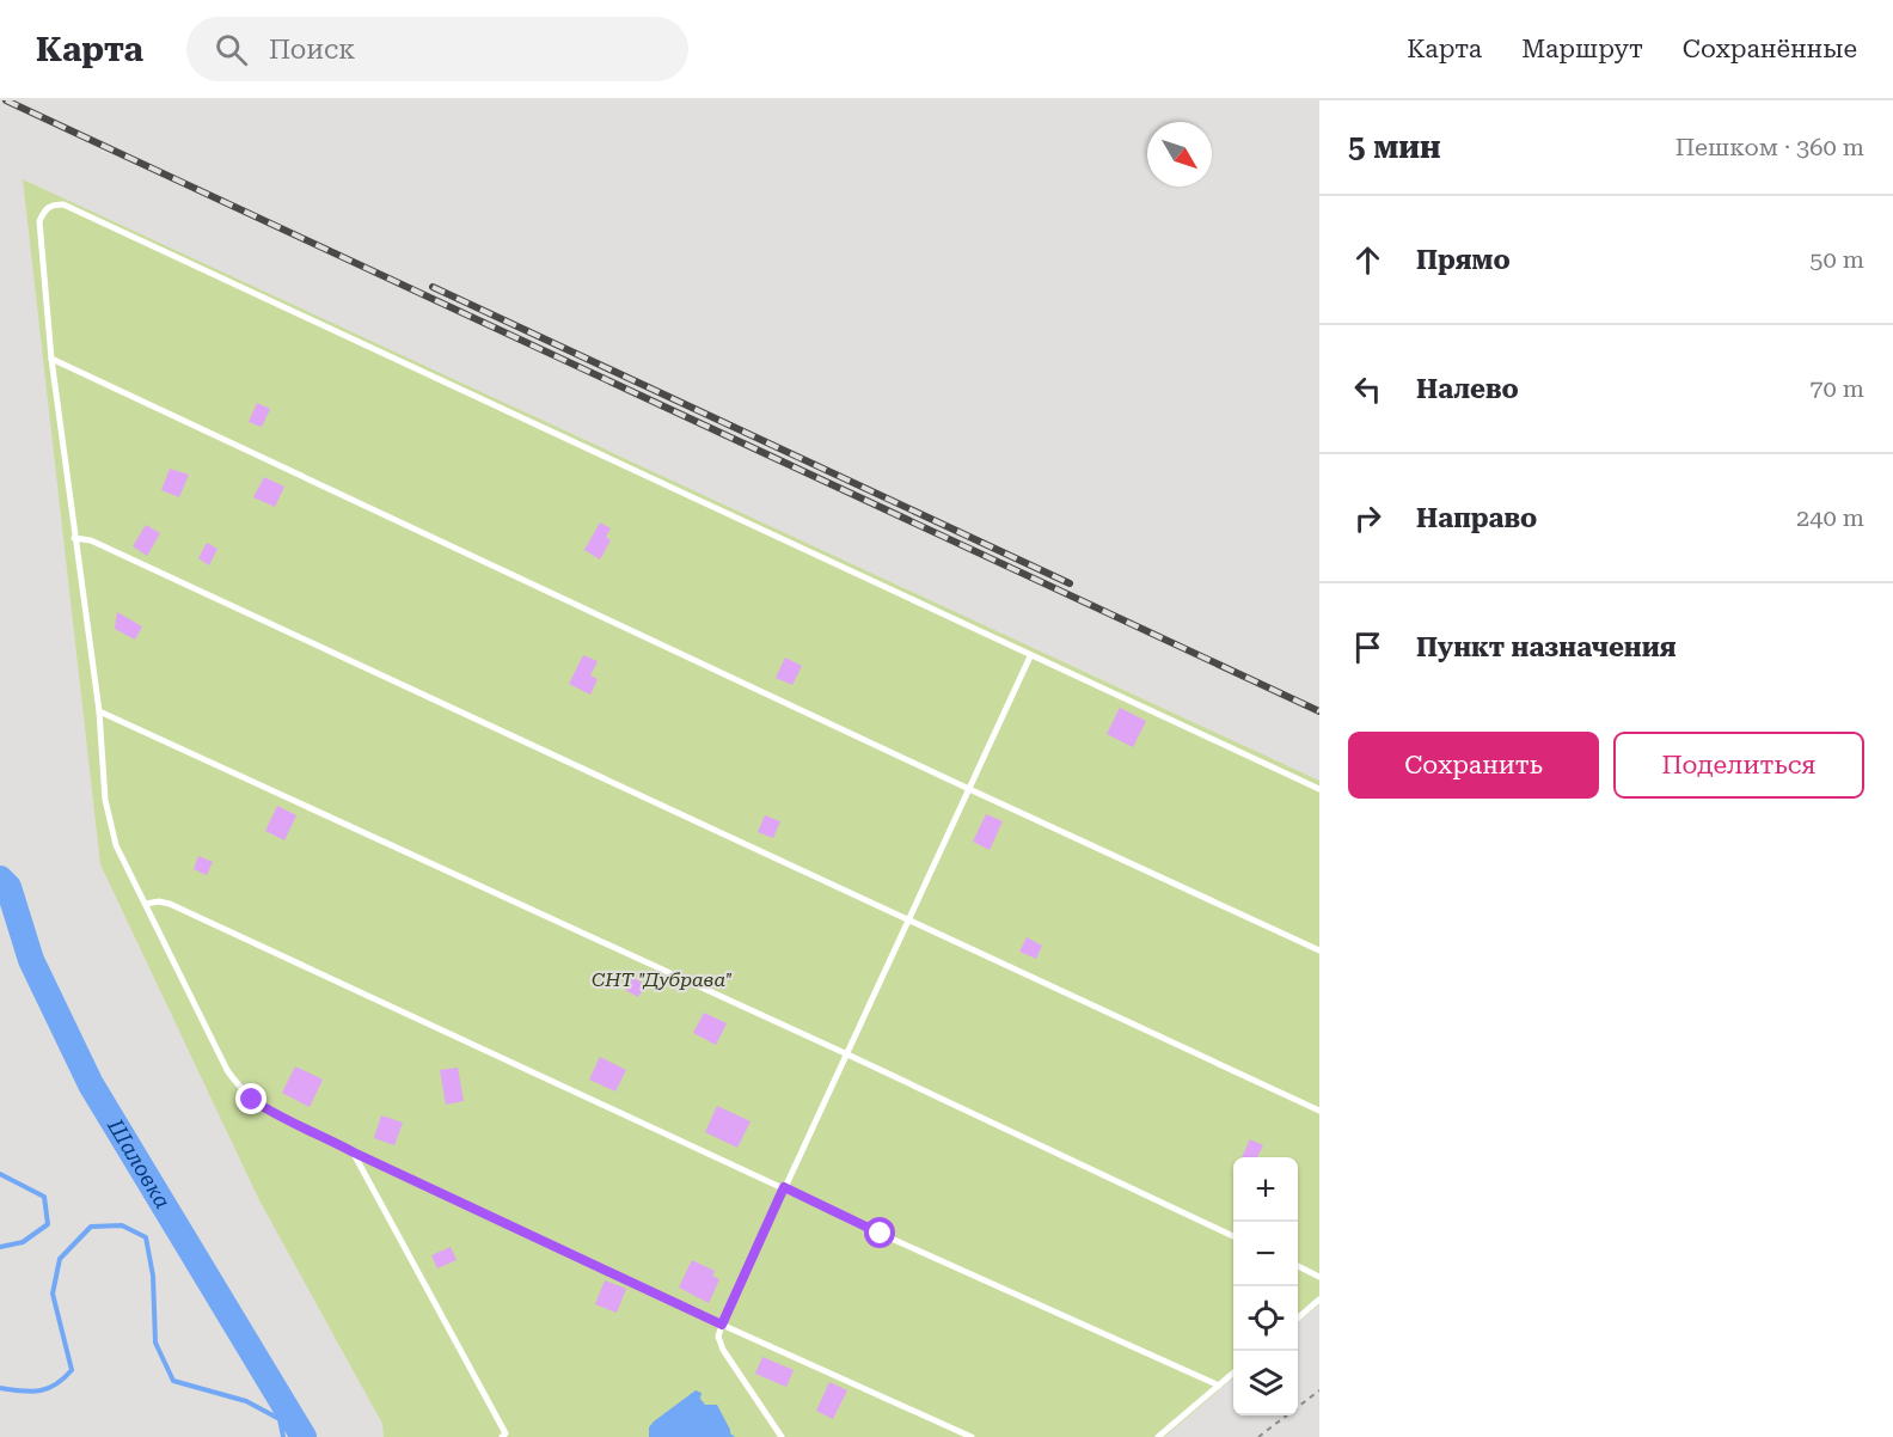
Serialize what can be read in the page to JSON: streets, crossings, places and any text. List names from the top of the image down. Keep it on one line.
{"water":["Шаловка"],"parks":["СНТ \"Дубрава\""],"north":"bottom right","page":{"header":"Карта","search":"Поиск","nav":["Карта","Маршрут","Сохранённые"],"heading":["5 мин","Пешком · 360 m"],"list":[["Прямо","50 m"],["Налево","70 m"],["Направо","240 m"],"Пункт назначения"],"buttons":["Сохранить","Поделиться"],"map_buttons":["+","−"]}}
